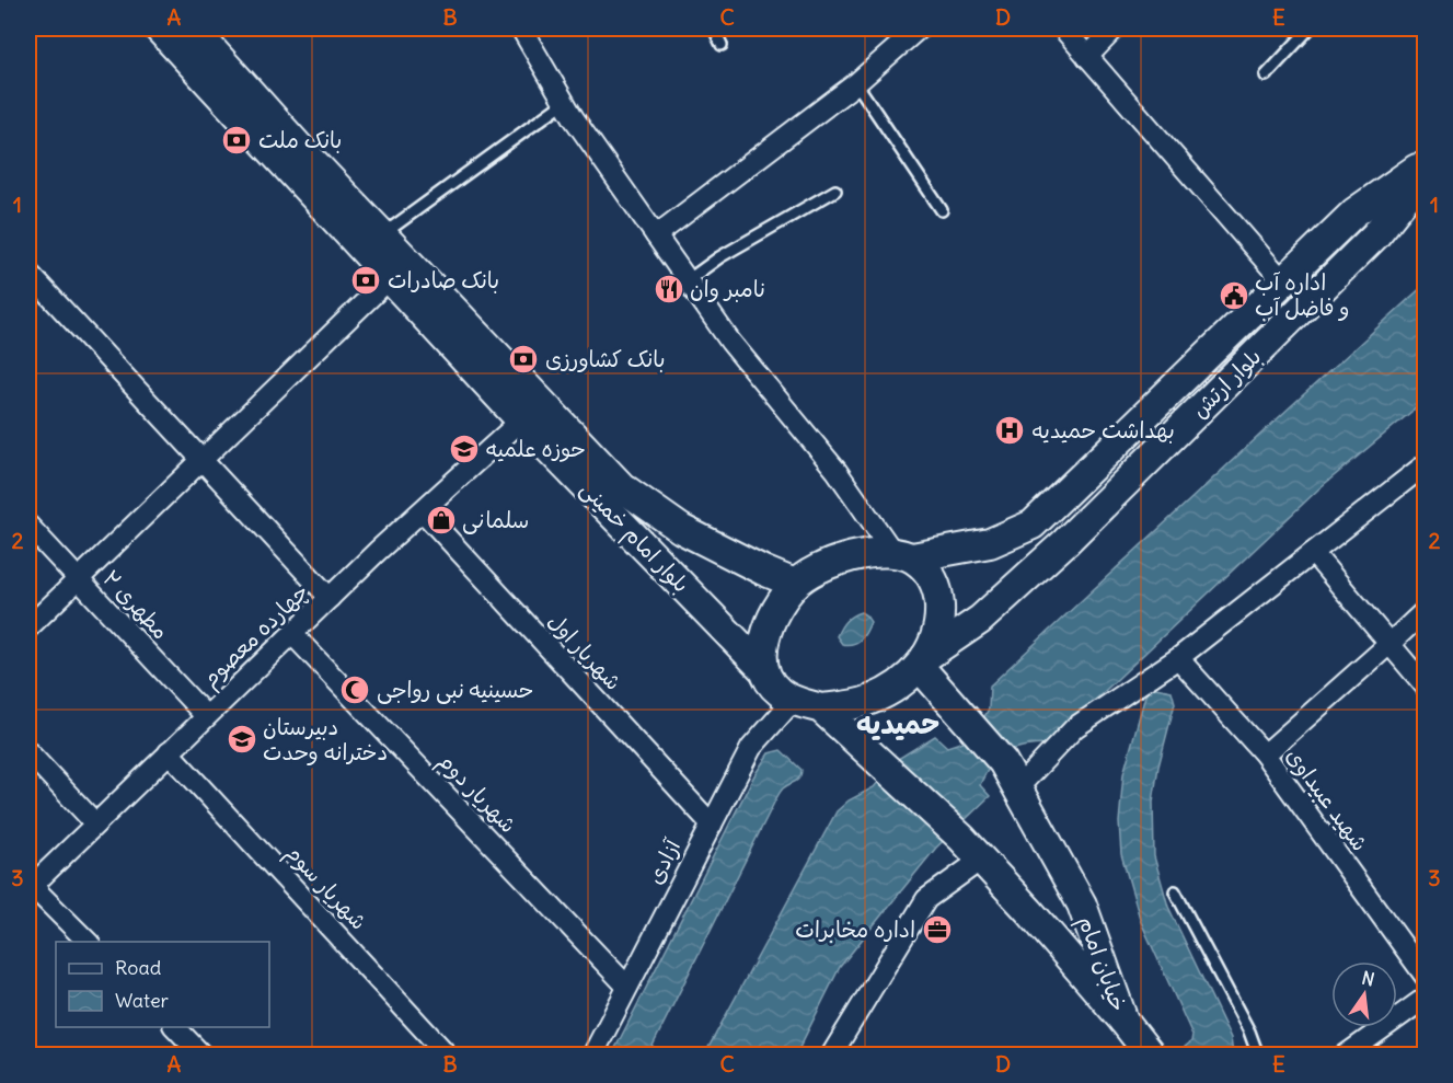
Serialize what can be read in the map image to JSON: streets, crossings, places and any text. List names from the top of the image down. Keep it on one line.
{"streets":{"main road":["بلوار ارتش","بلوار امام خمینی","خیابان امام"],"street":["مطهری ۲","چهارده معصوم","شهریار اول","شهریار دوم","شهید عبیداوی","آزادی","شهریار سوم"]},"crossings":[["بلوار ارتش","بلوار امام خمینی"],["بلوار ارتش","آزادی"],["بلوار ارتش","خیابان امام"],["بلوار امام خمینی","چهارده معصوم"],["بلوار امام خمینی","آزادی"],["بلوار امام خمینی","خیابان امام"],["مطهری ۲","چهارده معصوم"],["چهارده معصوم","شهریار اول"],["چهارده معصوم","شهریار دوم"],["چهارده معصوم","شهریار سوم"],["شهریار اول","آزادی"],["شهریار دوم","آزادی"],["آزادی","خیابان امام"]],"districts":["حمیدیه"],"places":{"bank":["بانک ملت","بانک صادرات","بانک کشاورزی"],"restaurant":["نامبر وان"],"public building":["اداره آب و فاضل آب"],"hospital":["بهداشت حمیدیه"],"school or university":["حوزه علمیه","دبیرستان دخترانه وحدت"],"shop":["سلمانی"],"mosque":["حسینیه نبی رواجی"],"office":["اداره مخابرات"]},"legend":["Road","Water"],"north":"top","grid":{"columns":["A","B","C","D","E"],"rows":["1","2","3"]}}
